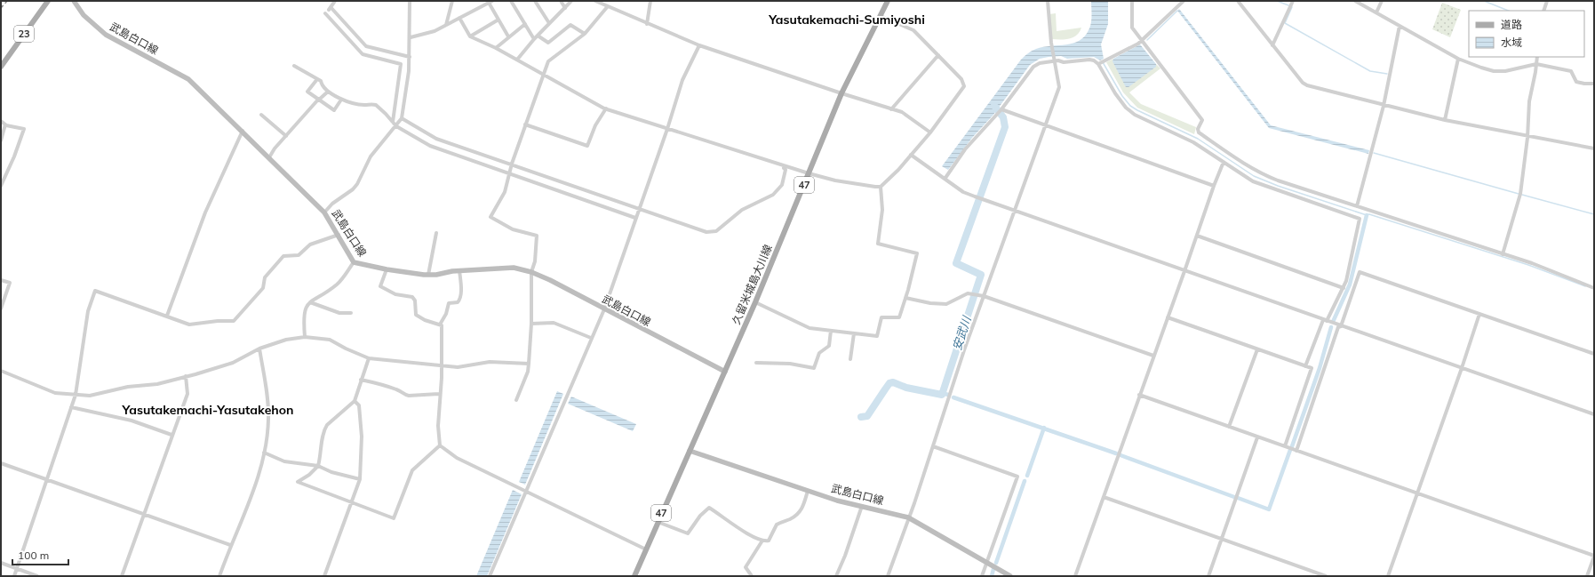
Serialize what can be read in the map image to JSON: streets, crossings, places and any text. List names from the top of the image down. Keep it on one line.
{"streets":{"main road":["23","武島白口線","47","久留米城島大川線"]},"crossings":[["武島白口線","久留米城島大川線"]],"districts":["Yasutakemachi-Sumiyoshi","Yasutakemachi-Yasutakehon"],"water":["安武川"],"legend":["道路","水域"],"scale_bar":"100 m"}
